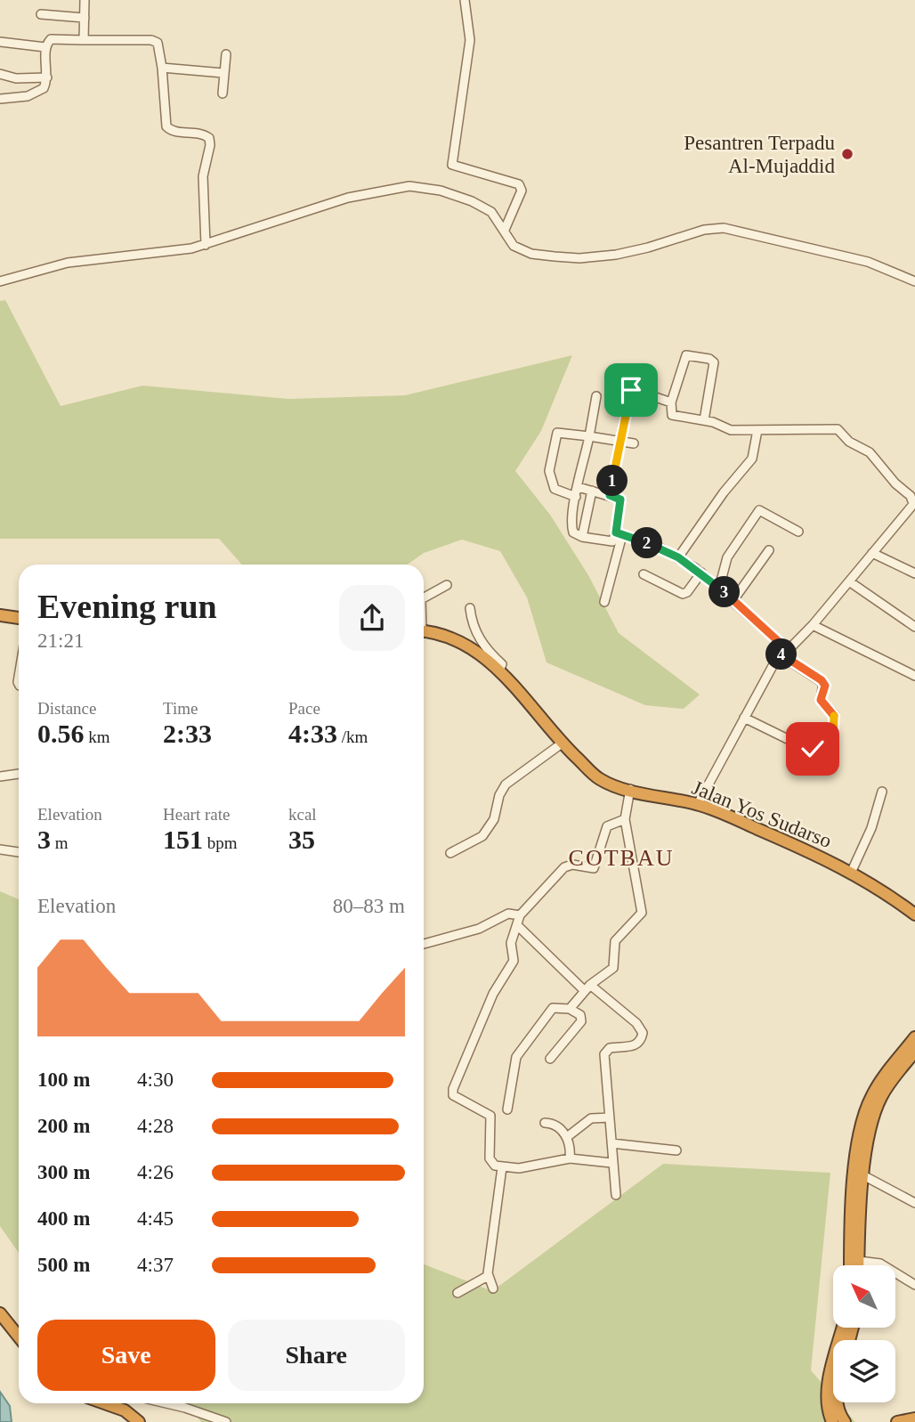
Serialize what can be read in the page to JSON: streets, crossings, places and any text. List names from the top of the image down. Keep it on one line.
{"streets":{"highway":["Jalan Yos Sudarso"]},"districts":["COTBAU"],"places":["Pesantren Terpadu Al-Mujaddid"],"north":"top left","page":{"pins":["1","2","3","4"],"heading":["Evening run","21:21"],"stats":[["Distance","0.56 km"],["Time","2:33"],["Pace","4:33 /km"],["Elevation","3 m"],["Heart rate","151 bpm"],["kcal","35"]],"chart":["Elevation","80–83 m"],"list":[{"name":"100 m","note":"4:30"},{"name":"200 m","note":"4:28"},{"name":"300 m","note":"4:26"},{"name":"400 m","note":"4:45"},{"name":"500 m","note":"4:37"}],"buttons":["Save","Share"]}}
